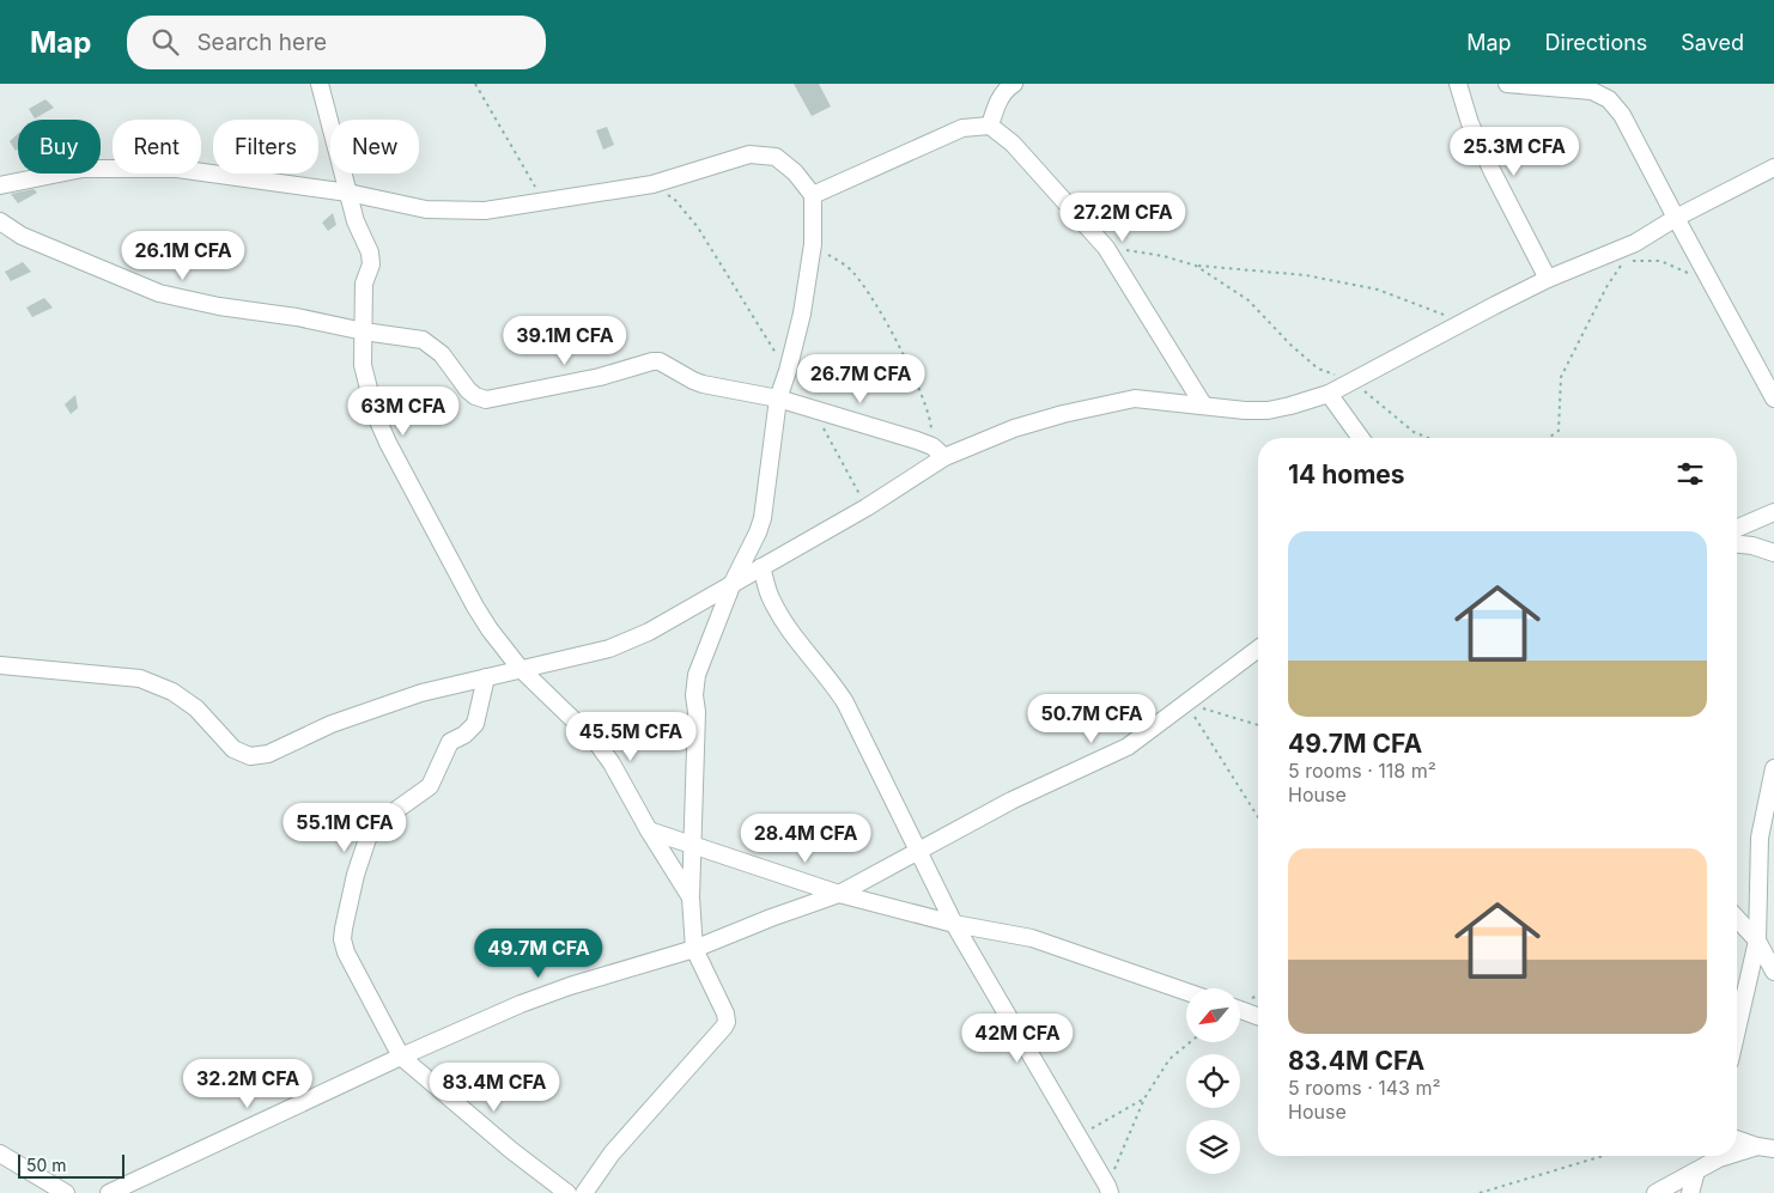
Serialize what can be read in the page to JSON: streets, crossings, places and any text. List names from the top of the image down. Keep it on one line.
{"scale_bar":"50 m","north":"bottom left","page":{"header":"Map","search":"Search here","nav":["Map","Directions","Saved"],"chip":["Buy","Rent","Filters","New"],"price":["25.3M CFA","27.2M CFA","26.1M CFA","39.1M CFA","26.7M CFA","63M CFA","50.7M CFA","45.5M CFA","55.1M CFA","28.4M CFA","49.7M CFA","42M CFA","32.2M CFA","83.4M CFA"],"heading":"14 homes","list":[{"name":"49.7M CFA","note":"5 rooms · 118 m² · House"},{"name":"83.4M CFA","note":"5 rooms · 143 m² · House"}],"scale":"50 m"}}
